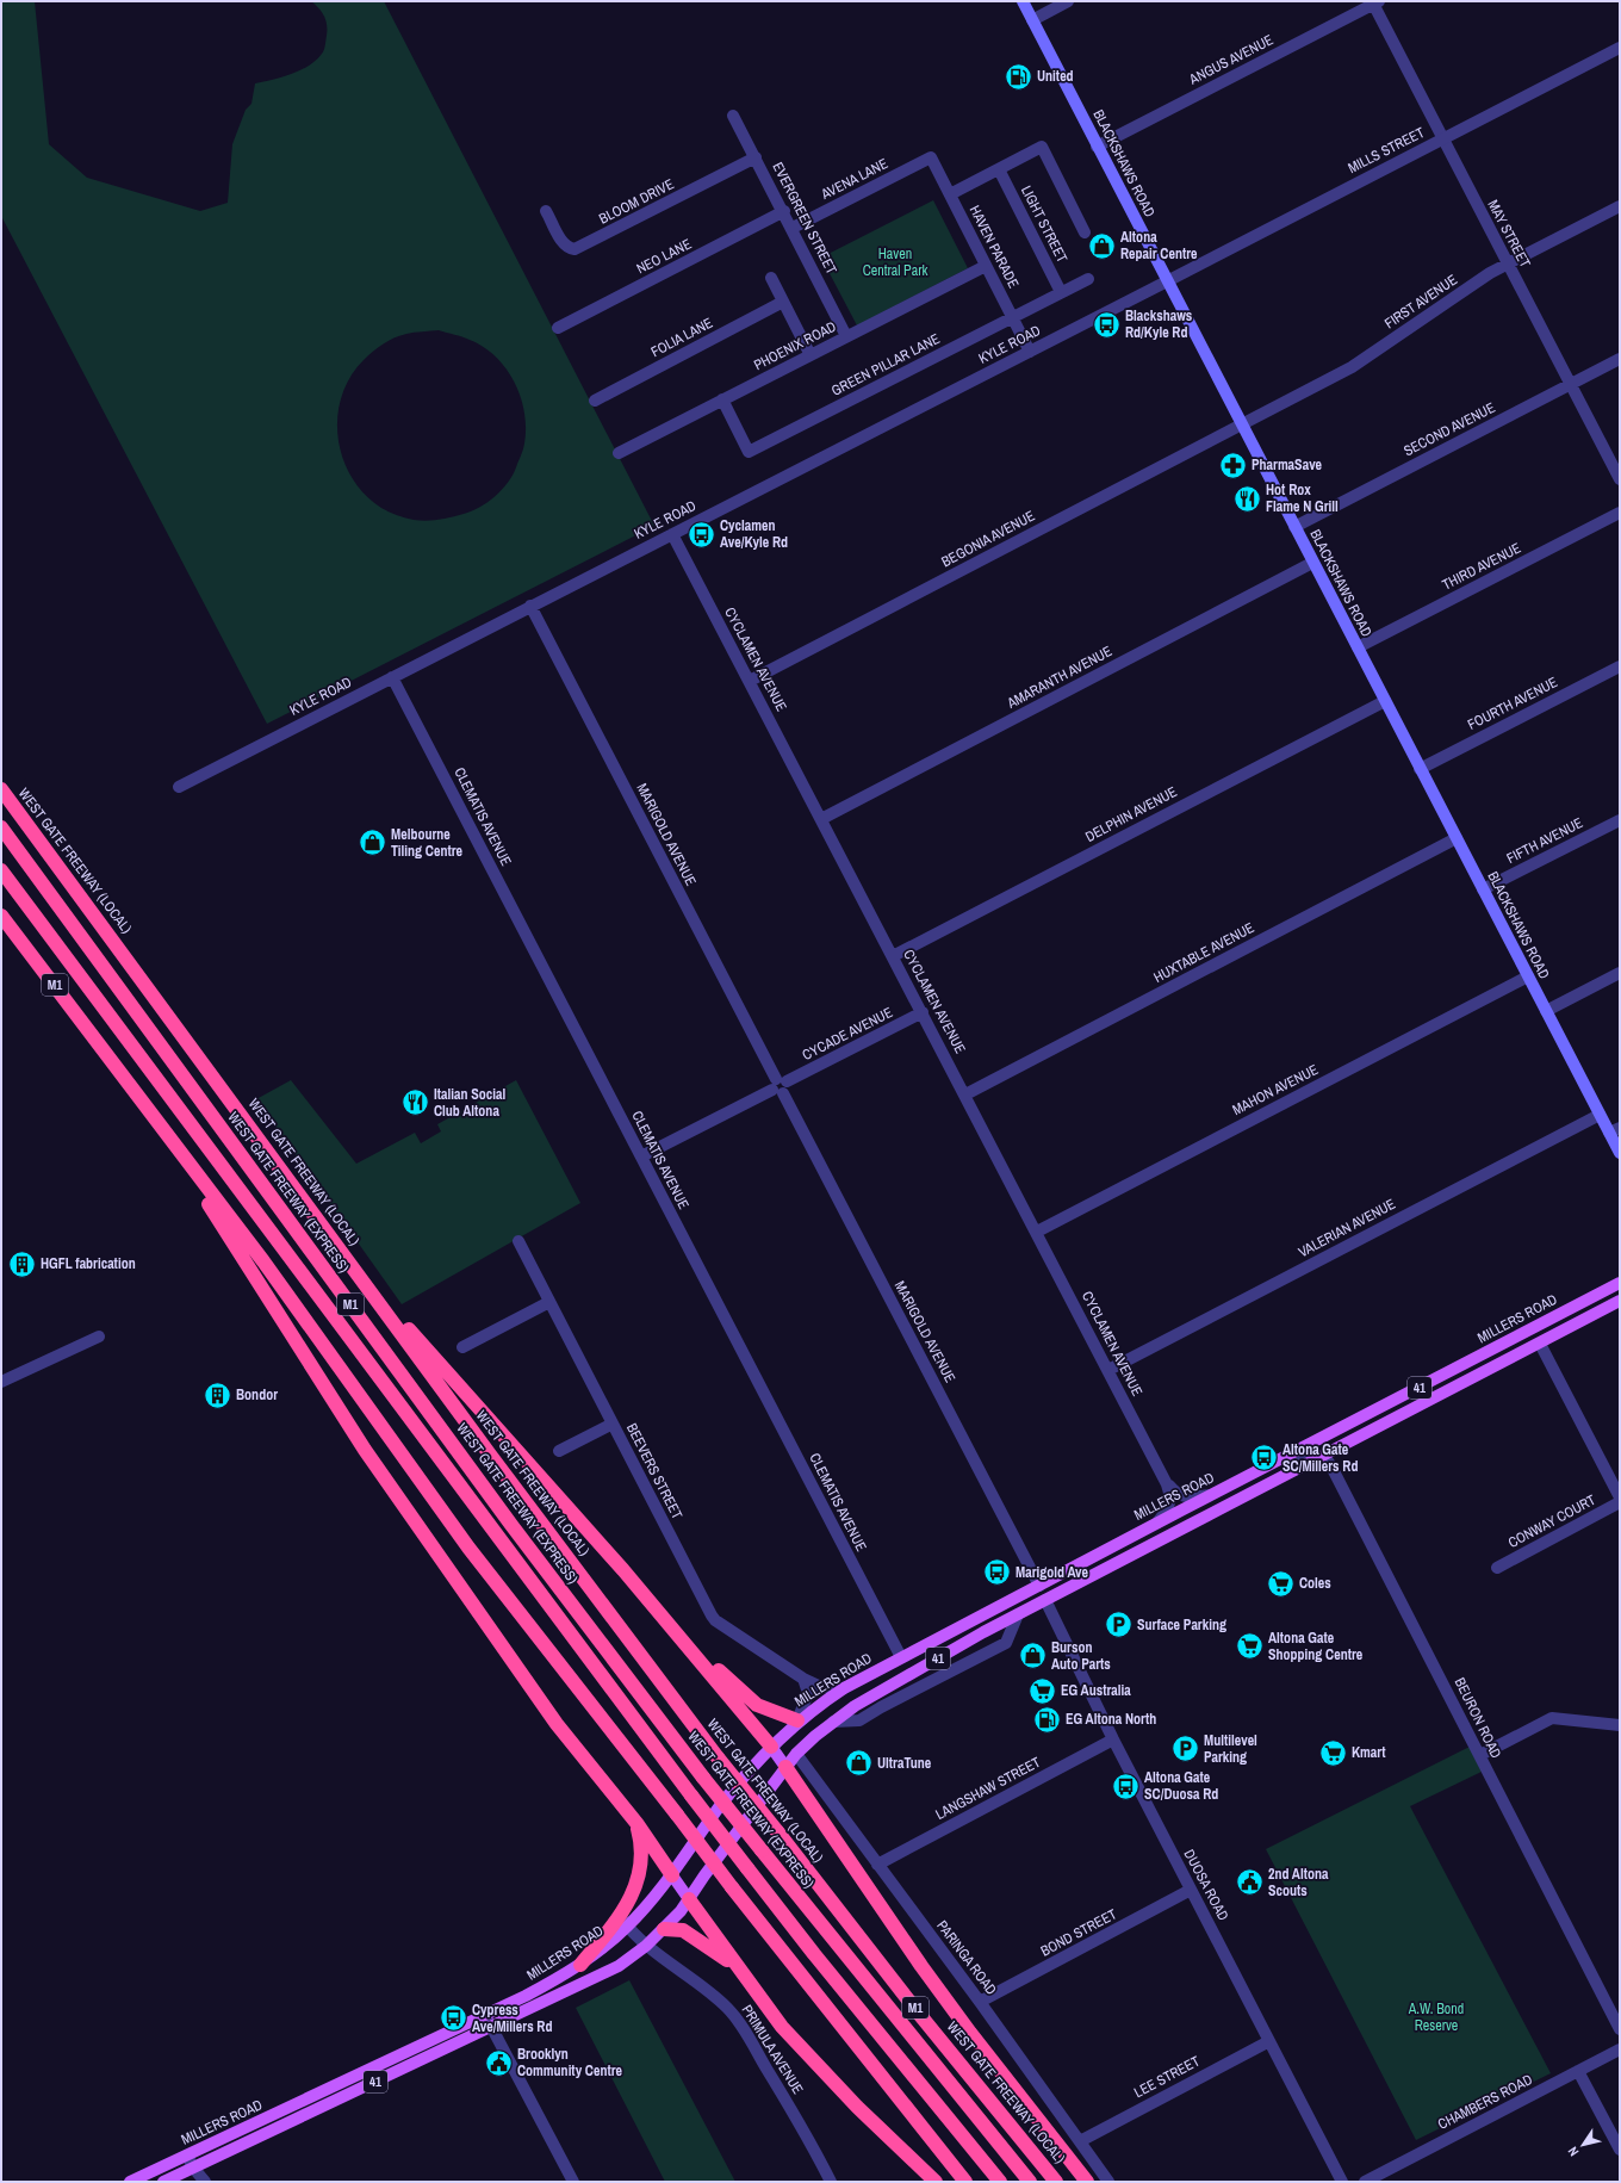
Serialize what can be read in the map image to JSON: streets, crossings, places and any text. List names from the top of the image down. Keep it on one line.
{"streets":{"highway":["WEST GATE FREEWAY (LOCAL)","M1","WEST GATE FREEWAY (EXPRESS)"],"main road":["BLACKSHAWS ROAD","MILLERS ROAD","41"],"street":["ANGUS AVENUE","MILLS STREET","AVENA LANE","BLOOM DRIVE","EVERGREEN STREET","LIGHT STREET","MAY STREET","HAVEN PARADE","NEO LANE","FIRST AVENUE","FOLIA LANE","KYLE ROAD","PHOENIX ROAD","GREEN PILLAR LANE","SECOND AVENUE","BEGONIA AVENUE","THIRD AVENUE","CYCLAMEN AVENUE","AMARANTH AVENUE","FOURTH AVENUE","DELPHIN AVENUE","CLEMATIS AVENUE","MARIGOLD AVENUE","FIFTH AVENUE","HUXTABLE AVENUE","CYCADE AVENUE","MAHON AVENUE","VALERIAN AVENUE","BEEVERS STREET","CONWAY COURT","BEURON ROAD","LANGSHAW STREET","DUOSA ROAD","BOND STREET","PARINGA ROAD","PRIMULA AVENUE","LEE STREET","CHAMBERS ROAD"]},"crossings":[["ANGUS AVENUE","BLACKSHAWS ROAD"],["ANGUS AVENUE","MAY STREET"],["MILLS STREET","BLACKSHAWS ROAD"],["MILLS STREET","MAY STREET"],["MILLS STREET","KYLE ROAD"],["BLACKSHAWS ROAD","FIRST AVENUE"],["BLACKSHAWS ROAD","KYLE ROAD"],["BLACKSHAWS ROAD","SECOND AVENUE"],["BLACKSHAWS ROAD","BEGONIA AVENUE"],["BLACKSHAWS ROAD","THIRD AVENUE"],["BLACKSHAWS ROAD","AMARANTH AVENUE"],["BLACKSHAWS ROAD","FOURTH AVENUE"],["BLACKSHAWS ROAD","DELPHIN AVENUE"],["BLACKSHAWS ROAD","FIFTH AVENUE"],["BLACKSHAWS ROAD","HUXTABLE AVENUE"],["BLACKSHAWS ROAD","MAHON AVENUE"],["BLACKSHAWS ROAD","VALERIAN AVENUE"],["AVENA LANE","EVERGREEN STREET"],["AVENA LANE","HAVEN PARADE"],["BLOOM DRIVE","EVERGREEN STREET"],["EVERGREEN STREET","NEO LANE"],["EVERGREEN STREET","PHOENIX ROAD"],["LIGHT STREET","GREEN PILLAR LANE"],["MAY STREET","FIRST AVENUE"],["MAY STREET","SECOND AVENUE"],["HAVEN PARADE","KYLE ROAD"],["HAVEN PARADE","PHOENIX ROAD"],["HAVEN PARADE","GREEN PILLAR LANE"],["FIRST AVENUE","BEGONIA AVENUE"],["KYLE ROAD","CYCLAMEN AVENUE"],["KYLE ROAD","CLEMATIS AVENUE"],["KYLE ROAD","MARIGOLD AVENUE"],["PHOENIX ROAD","GREEN PILLAR LANE"],["BEGONIA AVENUE","CYCLAMEN AVENUE"],["CYCLAMEN AVENUE","AMARANTH AVENUE"],["CYCLAMEN AVENUE","DELPHIN AVENUE"],["CYCLAMEN AVENUE","HUXTABLE AVENUE"],["CYCLAMEN AVENUE","CYCADE AVENUE"],["CYCLAMEN AVENUE","MAHON AVENUE"],["CYCLAMEN AVENUE","VALERIAN AVENUE"],["CYCLAMEN AVENUE","MILLERS ROAD"],["CLEMATIS AVENUE","CYCADE AVENUE"],["CLEMATIS AVENUE","MILLERS ROAD"],["MARIGOLD AVENUE","CYCADE AVENUE"],["MARIGOLD AVENUE","MILLERS ROAD"],["MILLERS ROAD","BEEVERS STREET"],["MILLERS ROAD","BEURON ROAD"],["MILLERS ROAD","DUOSA ROAD"],["MILLERS ROAD","PARINGA ROAD"],["MILLERS ROAD","PRIMULA AVENUE"],["LANGSHAW STREET","DUOSA ROAD"],["LANGSHAW STREET","PARINGA ROAD"],["DUOSA ROAD","BOND STREET"],["DUOSA ROAD","LEE STREET"],["BOND STREET","PARINGA ROAD"],["PARINGA ROAD","LEE STREET"]],"parks":["Haven Central Park","A.W. Bond Reserve"],"places":{"fuel station":["United","EG Altona North"],"shop":["Altona Repair Centre","Melbourne Tiling Centre","Burson Auto Parts","UltraTune"],"bus stop":["Blackshaws Rd/Kyle Rd","Cyclamen Ave/Kyle Rd","Altona Gate SC/Millers Rd","Marigold Ave","Altona Gate SC/Duosa Rd","Cypress Ave/Millers Rd"],"pharmacy":["PharmaSave"],"restaurant":["Hot Rox Flame N Grill","Italian Social Club Altona"],"building":["HGFL fabrication","Bondor"],"supermarket":["Coles","Altona Gate Shopping Centre","EG Australia","Kmart"],"parking":["Surface Parking","Multilevel Parking"],"public building":["2nd Altona Scouts","Brooklyn Community Centre"]},"north":"bottom left"}
